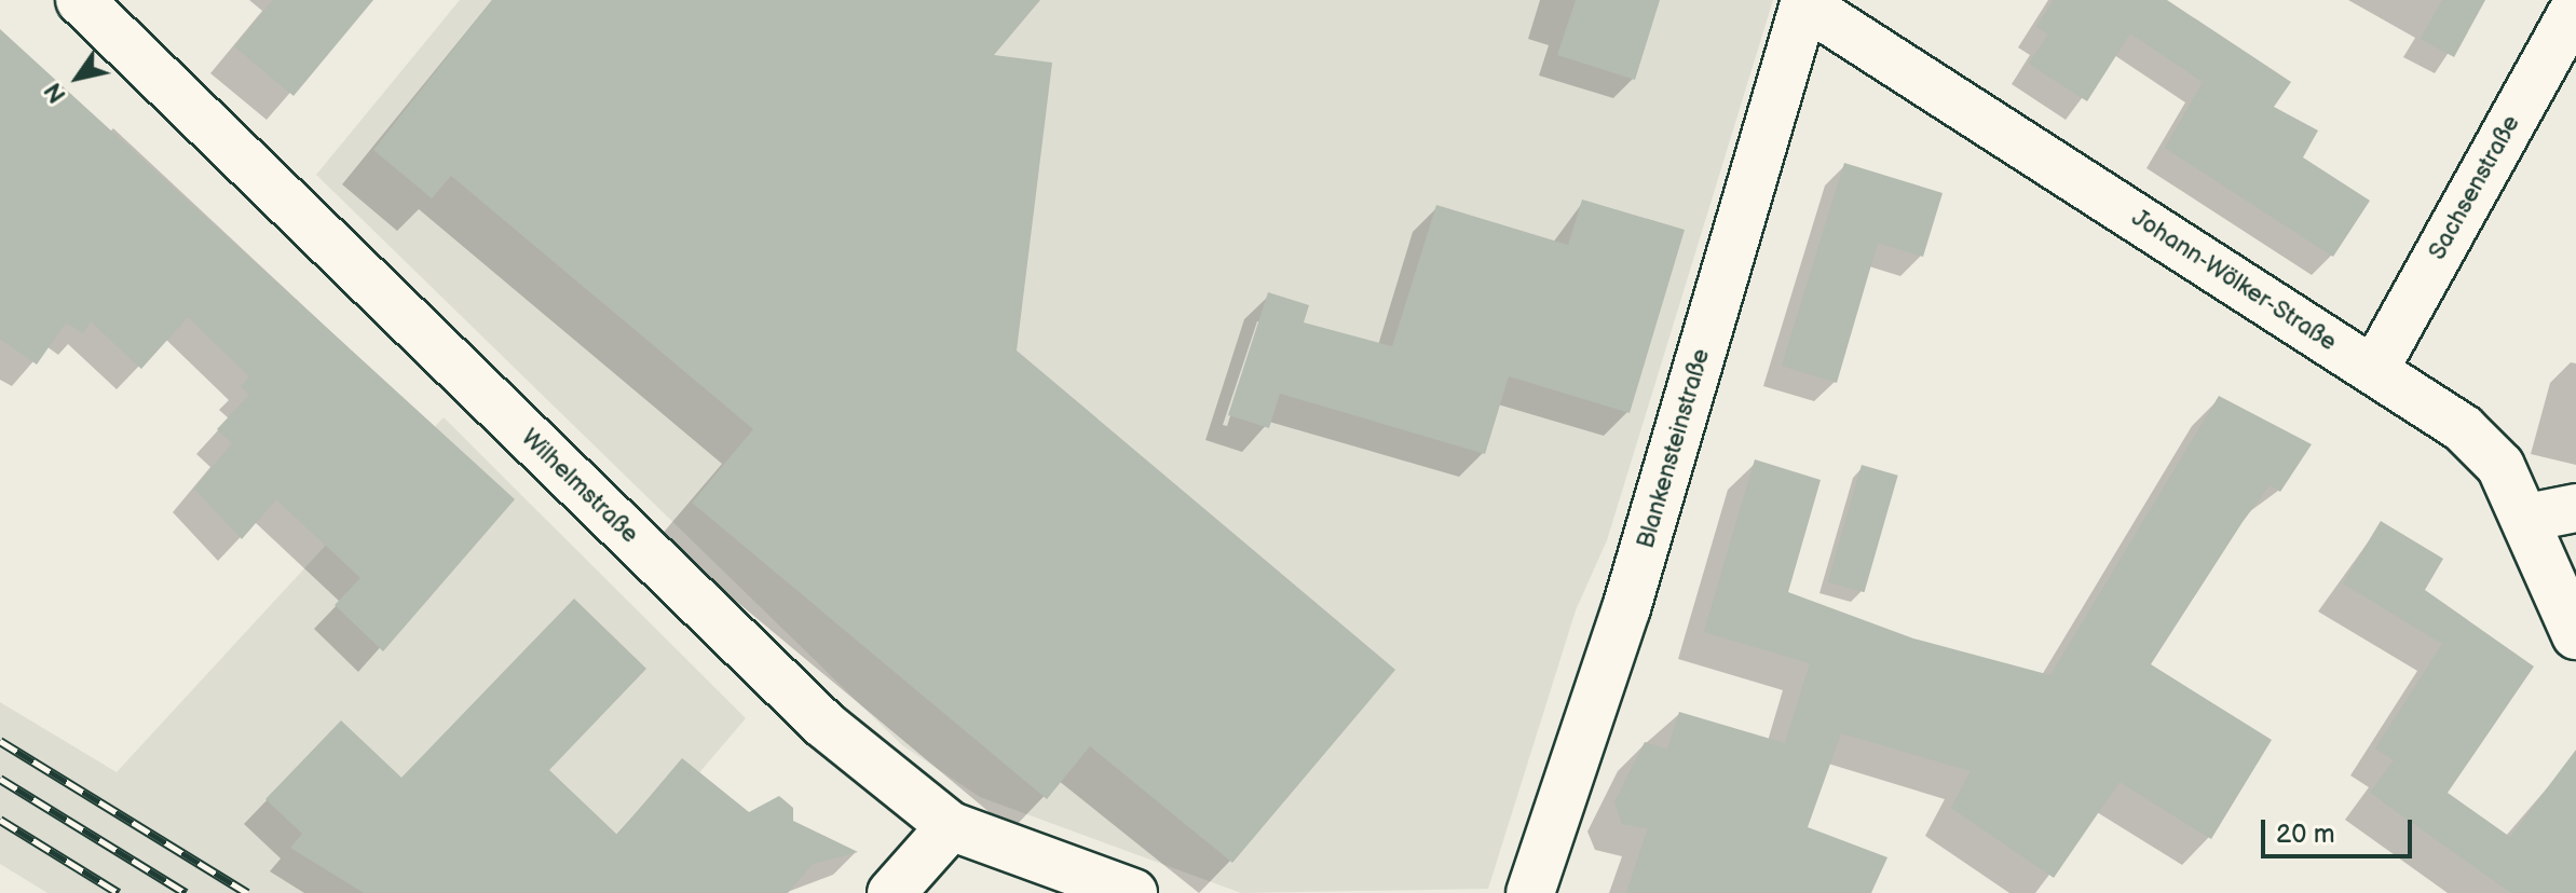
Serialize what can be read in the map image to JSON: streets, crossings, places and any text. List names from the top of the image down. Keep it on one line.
{"streets":{"street":["Sachsenstraße","Johann-Wölker-Straße","Blankensteinstraße","Wilhelmstraße"]},"crossings":[["Sachsenstraße","Johann-Wölker-Straße"],["Johann-Wölker-Straße","Blankensteinstraße"]],"scale_bar":"20 m","north":"bottom left"}
